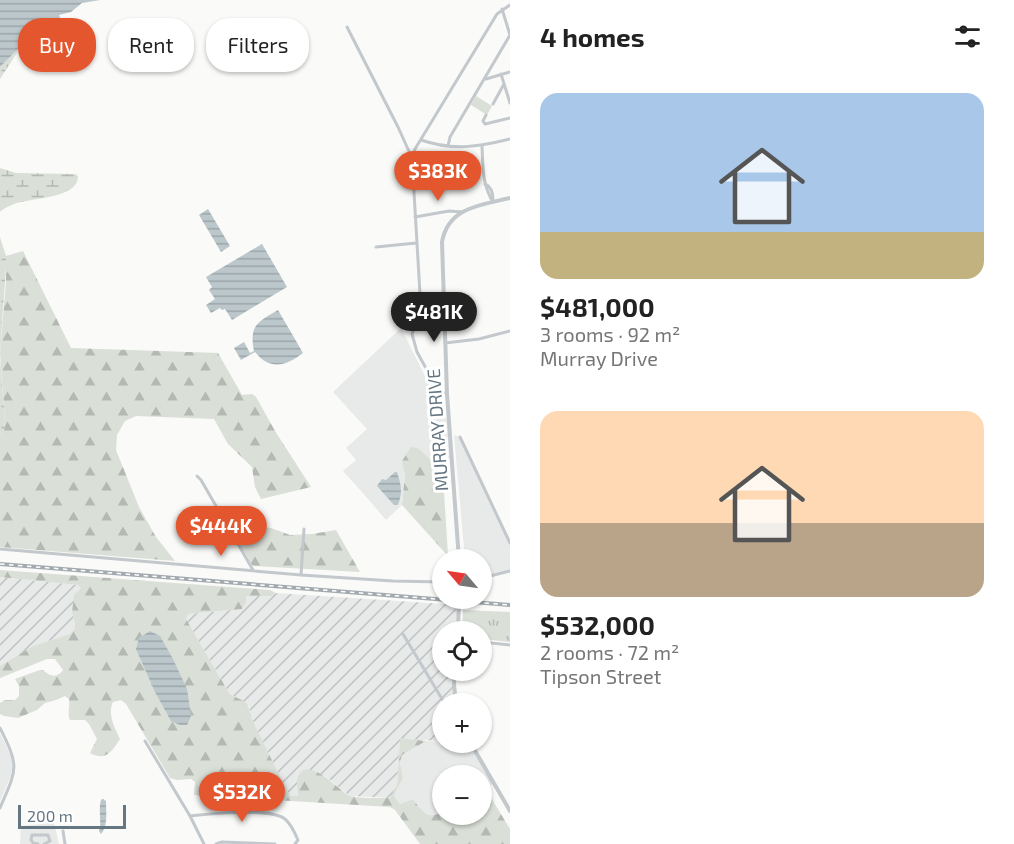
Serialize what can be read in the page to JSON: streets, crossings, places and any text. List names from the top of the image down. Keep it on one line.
{"streets":{"street":["MURRAY DRIVE"]},"scale_bar":"200 m","north":"top left","page":{"heading":"4 homes","chip":["Buy","Rent","Filters"],"list":[{"name":"$481,000","note":"3 rooms · 92 m² · Murray Drive"},{"name":"$532,000","note":"2 rooms · 72 m² · Tipson Street"}],"price":["$383K","$481K","$444K","$532K"],"map_buttons":["+","−"],"scale":"200 m"}}
